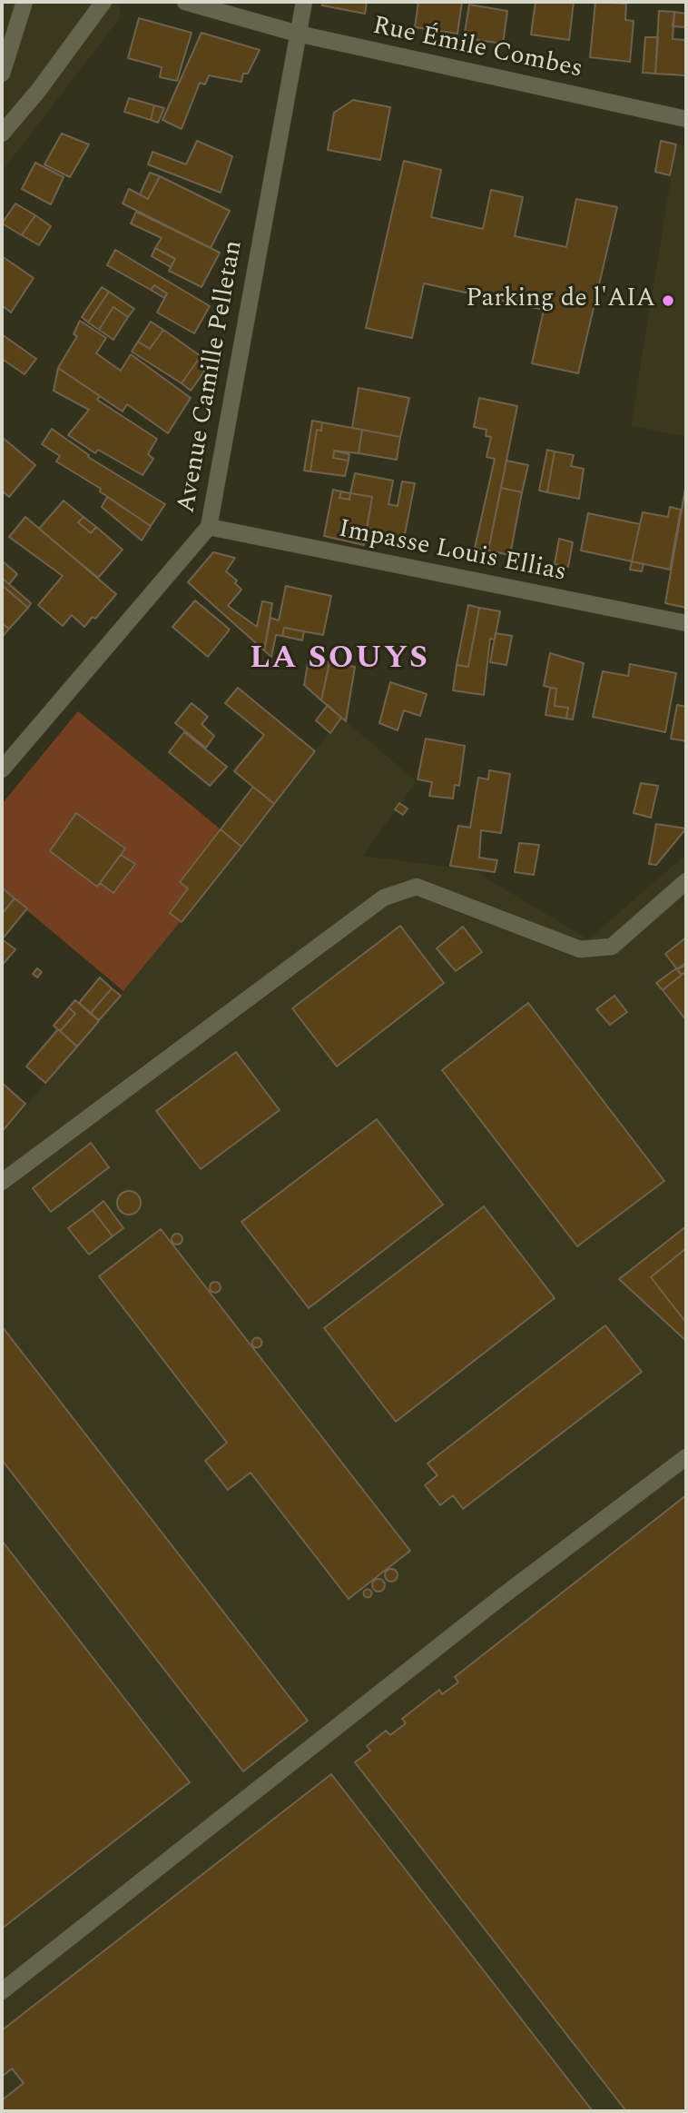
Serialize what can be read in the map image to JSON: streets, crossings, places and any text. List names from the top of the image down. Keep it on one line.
{"streets":{"street":["Rue Émile Combes","Avenue Camille Pelletan","Impasse Louis Ellias"]},"crossings":[["Rue Émile Combes","Avenue Camille Pelletan"],["Avenue Camille Pelletan","Impasse Louis Ellias"]],"districts":["LA SOUYS"],"places":["Parking de l'AIA"]}
